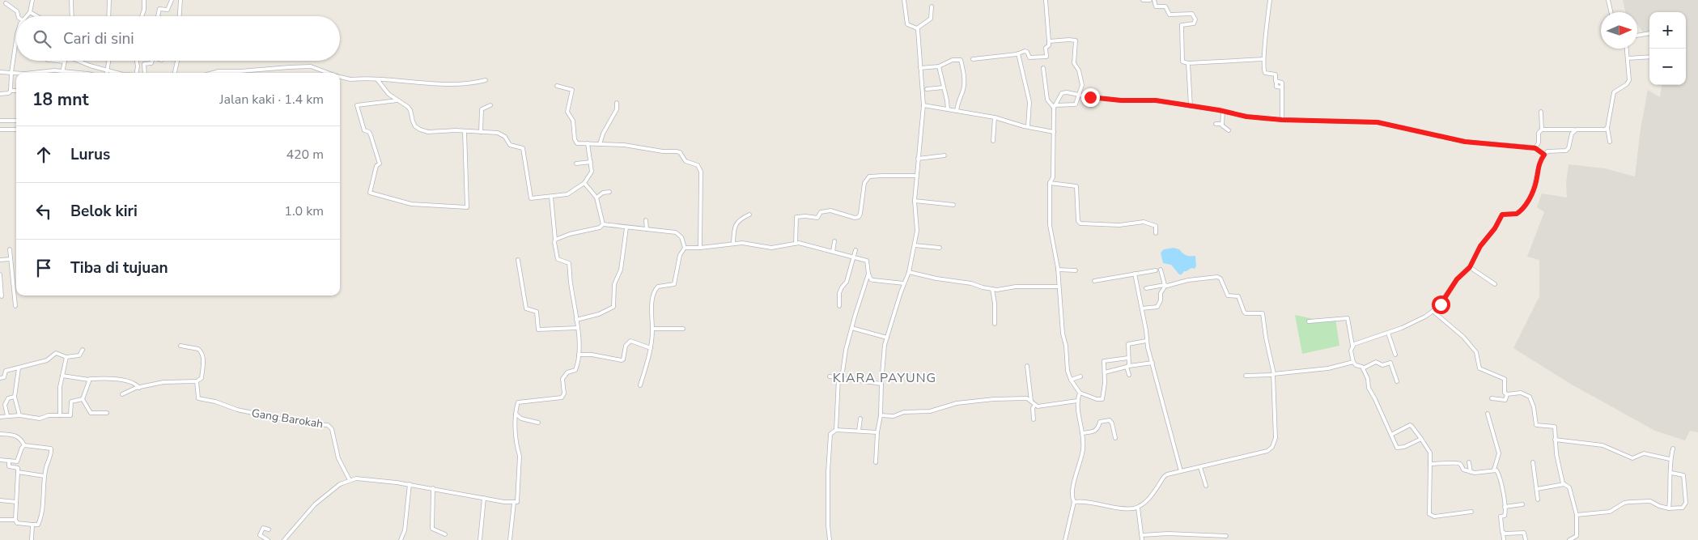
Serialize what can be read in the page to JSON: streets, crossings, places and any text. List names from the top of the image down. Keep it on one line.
{"streets":{"street":["Gang Barokah"]},"districts":["KIARA PAYUNG"],"north":"right","page":{"map_buttons":["+","−"],"search":"Cari di sini","heading":["18 mnt","Jalan kaki · 1.4 km"],"list":[["Lurus","420 m"],["Belok kiri","1.0 km"],"Tiba di tujuan"]}}
